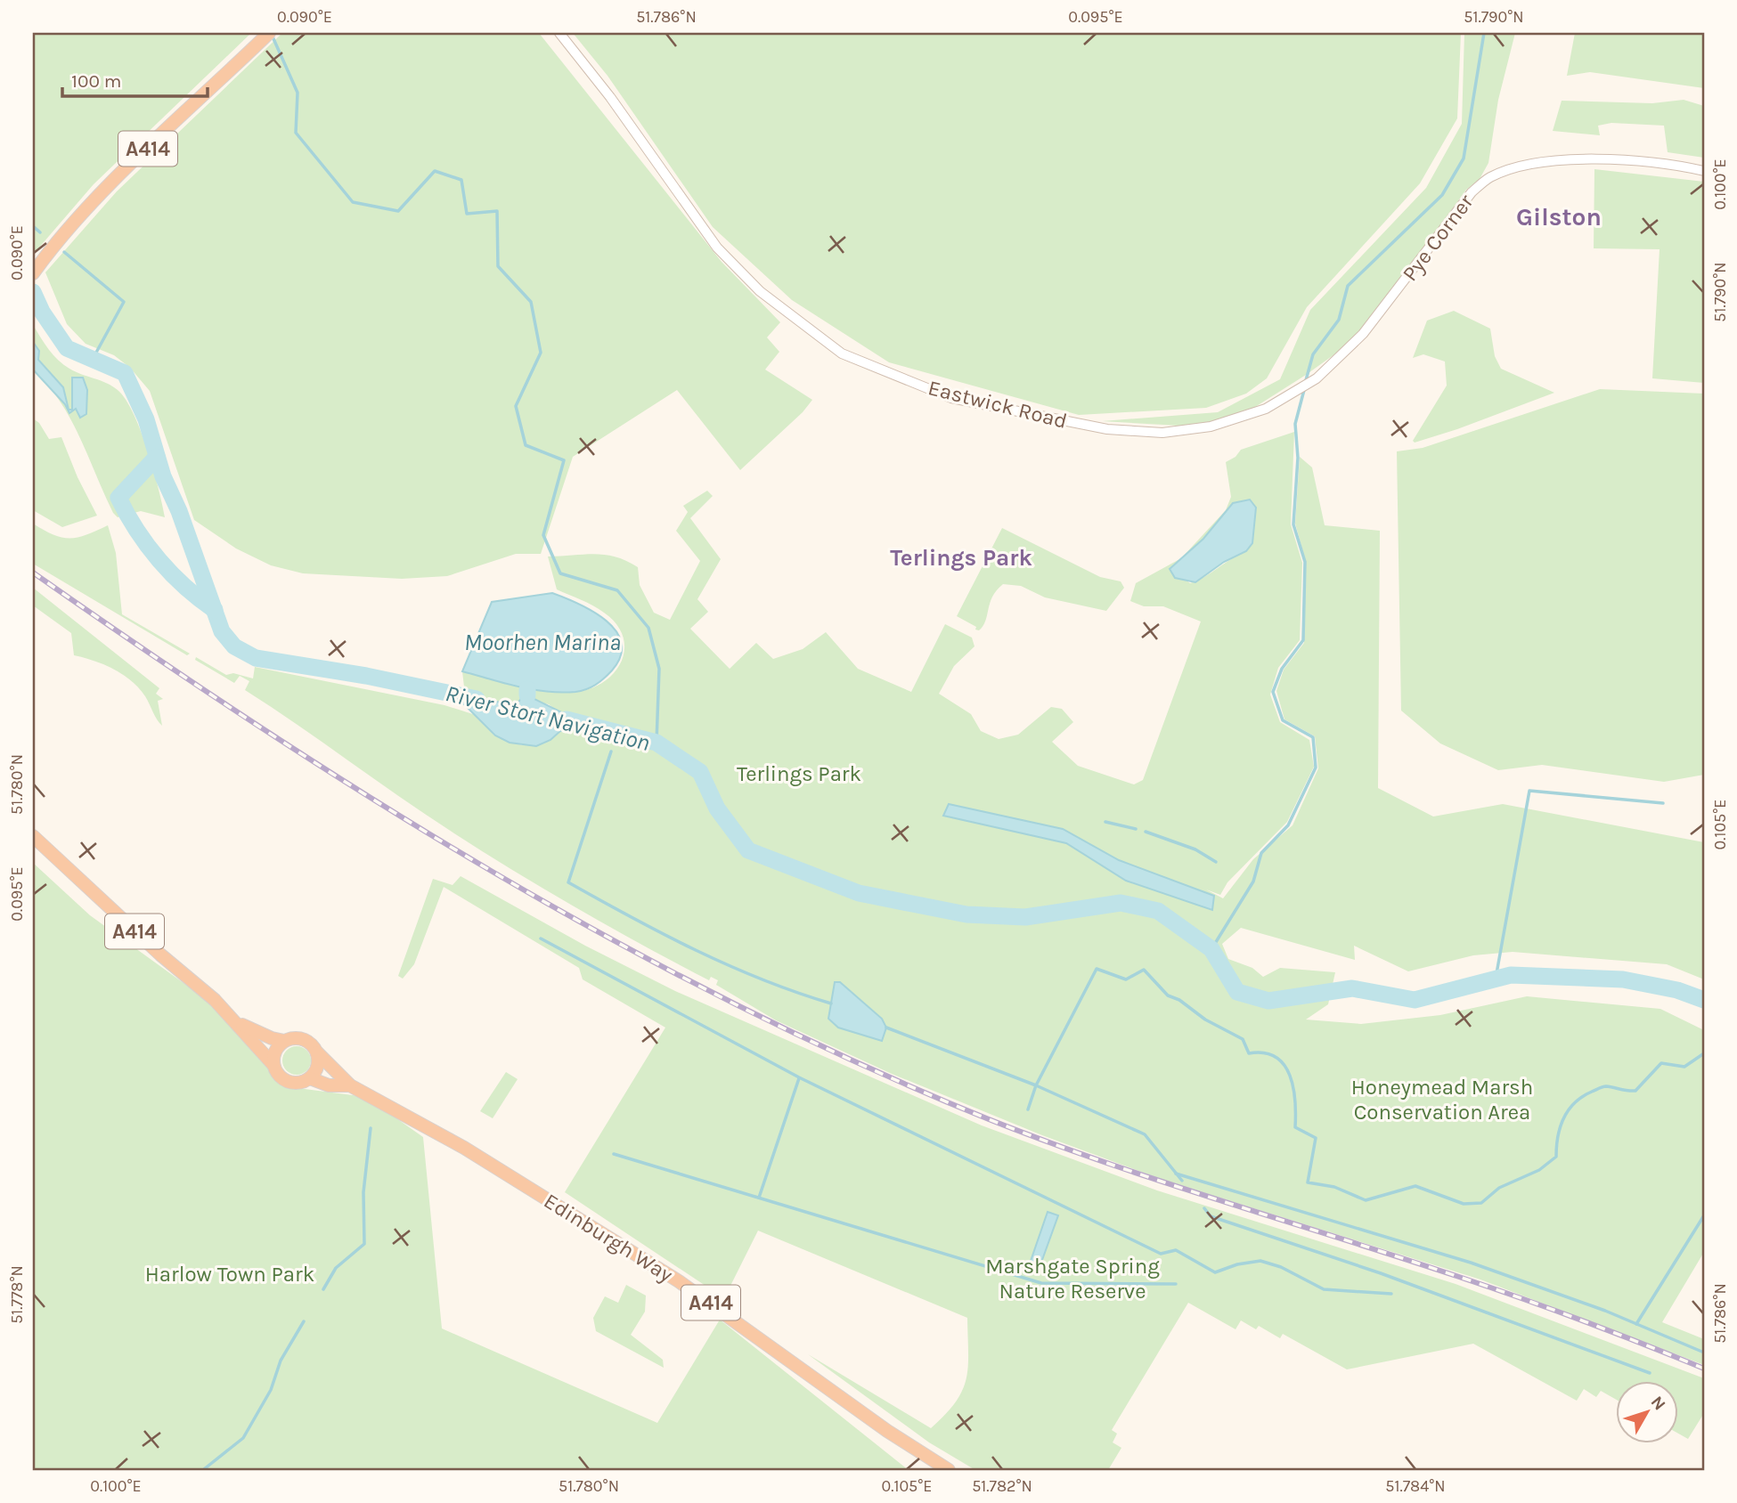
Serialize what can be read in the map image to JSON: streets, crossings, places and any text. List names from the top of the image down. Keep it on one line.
{"streets":{"highway":["A414","Edinburgh Way"],"street":["Pye Corner","Eastwick Road"]},"crossings":[["A414","Edinburgh Way"],["Pye Corner","Eastwick Road"]],"districts":["Gilston","Terlings Park"],"water":["Moorhen Marina","River Stort Navigation"],"parks":["Terlings Park","Honeymead Marsh Conservation Area","Marshgate Spring Nature Reserve","Harlow Town Park"],"scale_bar":"100 m","north":"top right","coordinates":["0.090°E","51.786°N","0.095°E","51.790°N","0.100°E","51.780°N","0.105°E","51.778°N","51.782°N","51.784°N"]}
